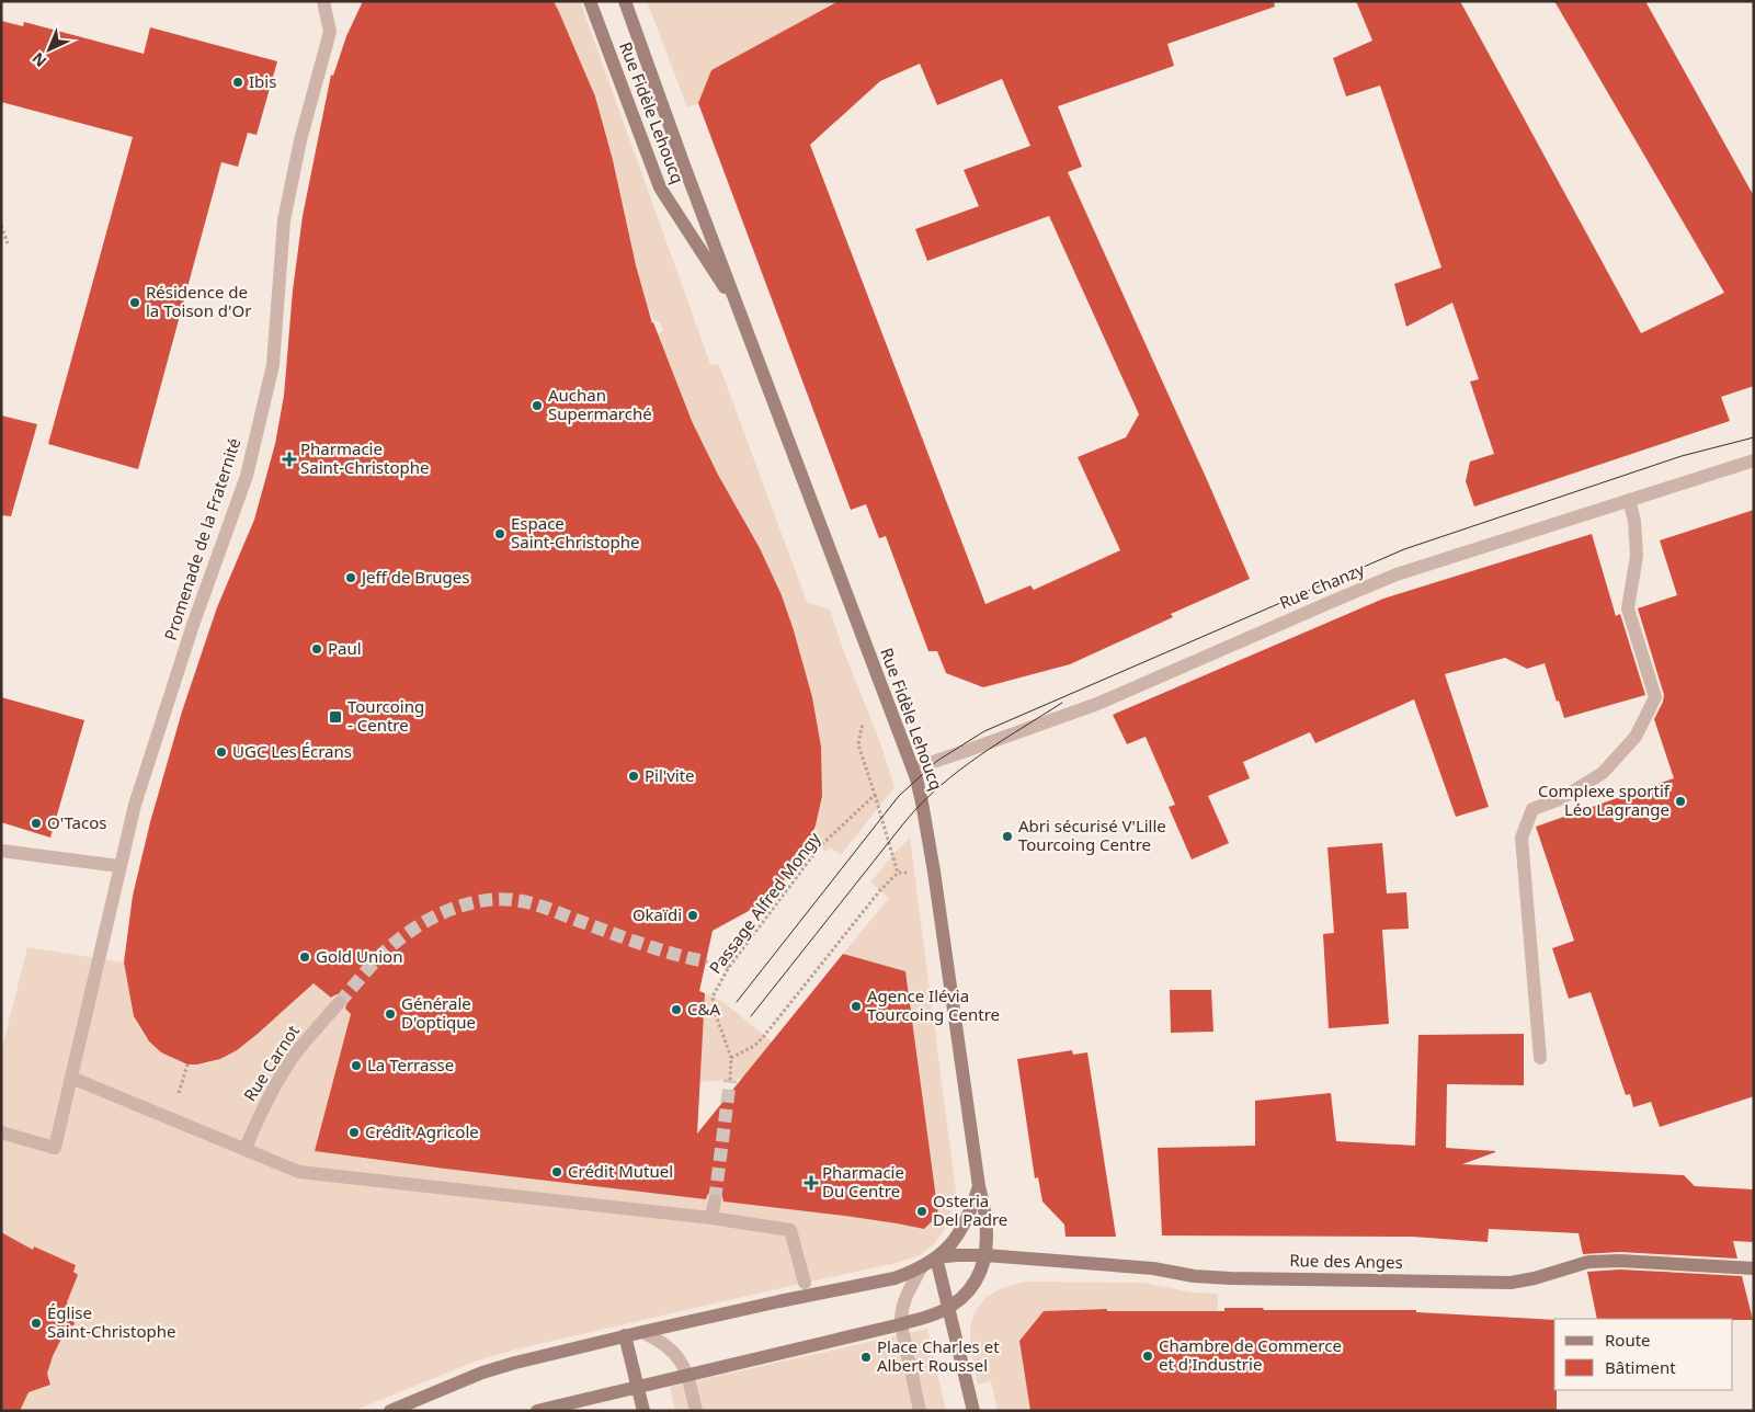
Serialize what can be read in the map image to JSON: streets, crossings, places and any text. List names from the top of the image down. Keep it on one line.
{"streets":{"main road":["Rue Fidèle Lehoucq","Rue des Anges"],"street":["Promenade de la Fraternité","Rue Chanzy","Rue Carnot"],"path":["Passage Alfred Mongy"]},"crossings":[["Rue Fidèle Lehoucq","Rue Chanzy"],["Rue Fidèle Lehoucq","Rue des Anges"]],"places":{"other":["Ibis","Résidence de la Toison d'Or","Auchan Supermarché","Espace Saint-Christophe","Jeff de Bruges","Paul","UGC Les Écrans","Pil'vite","Complexe sportif Léo Lagrange","O'Tacos","Abri sécurisé V'Lille Tourcoing Centre","Okaïdi","Gold Union","Agence Ilévia Tourcoing Centre","C&A","Générale D'optique","La Terrasse","Crédit Agricole","Crédit Mutuel","Osteria Del Padre","Église Saint-Christophe","Chambre de Commerce et d'Industrie","Place Charles et Albert Roussel"],"health":["Pharmacie Saint-Christophe","Pharmacie Du Centre"],"transit":["Tourcoing - Centre"]},"legend":["Route","Bâtiment"],"north":"bottom left"}
